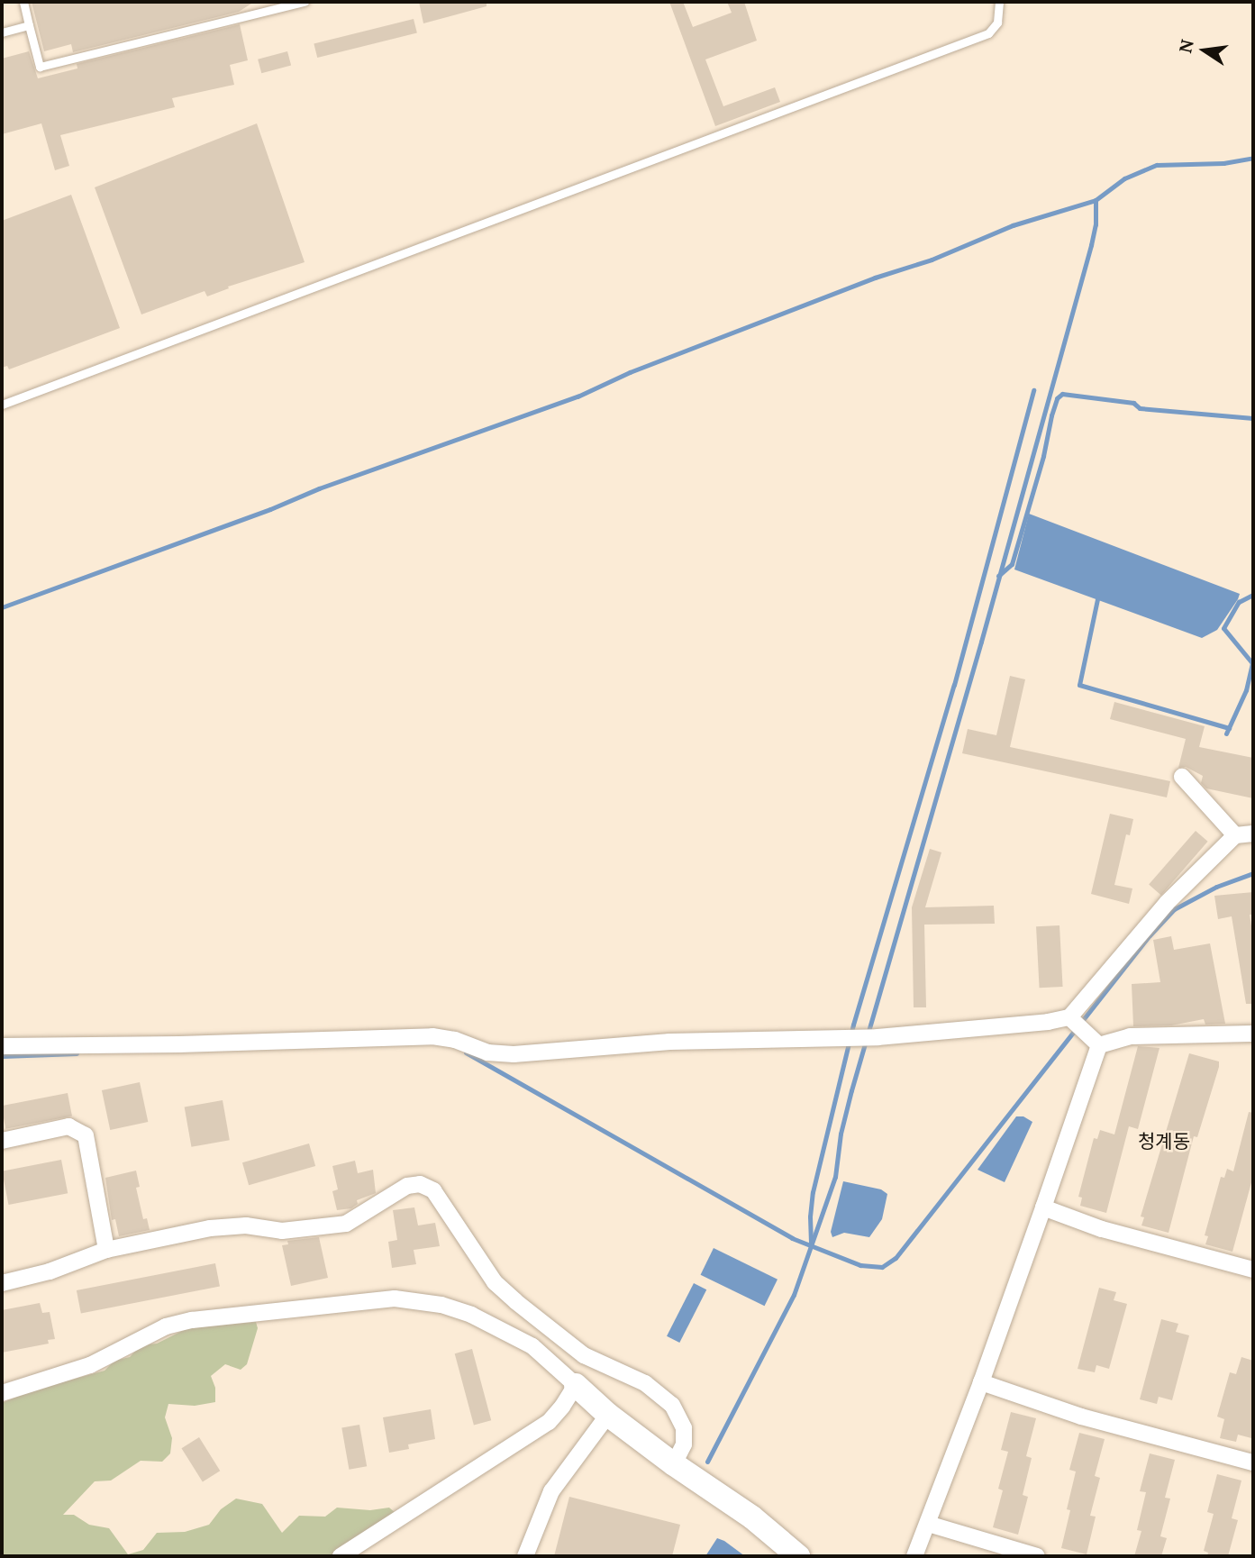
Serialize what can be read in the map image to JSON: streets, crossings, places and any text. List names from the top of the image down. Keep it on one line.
{"districts":["청계동"],"north":"left"}
